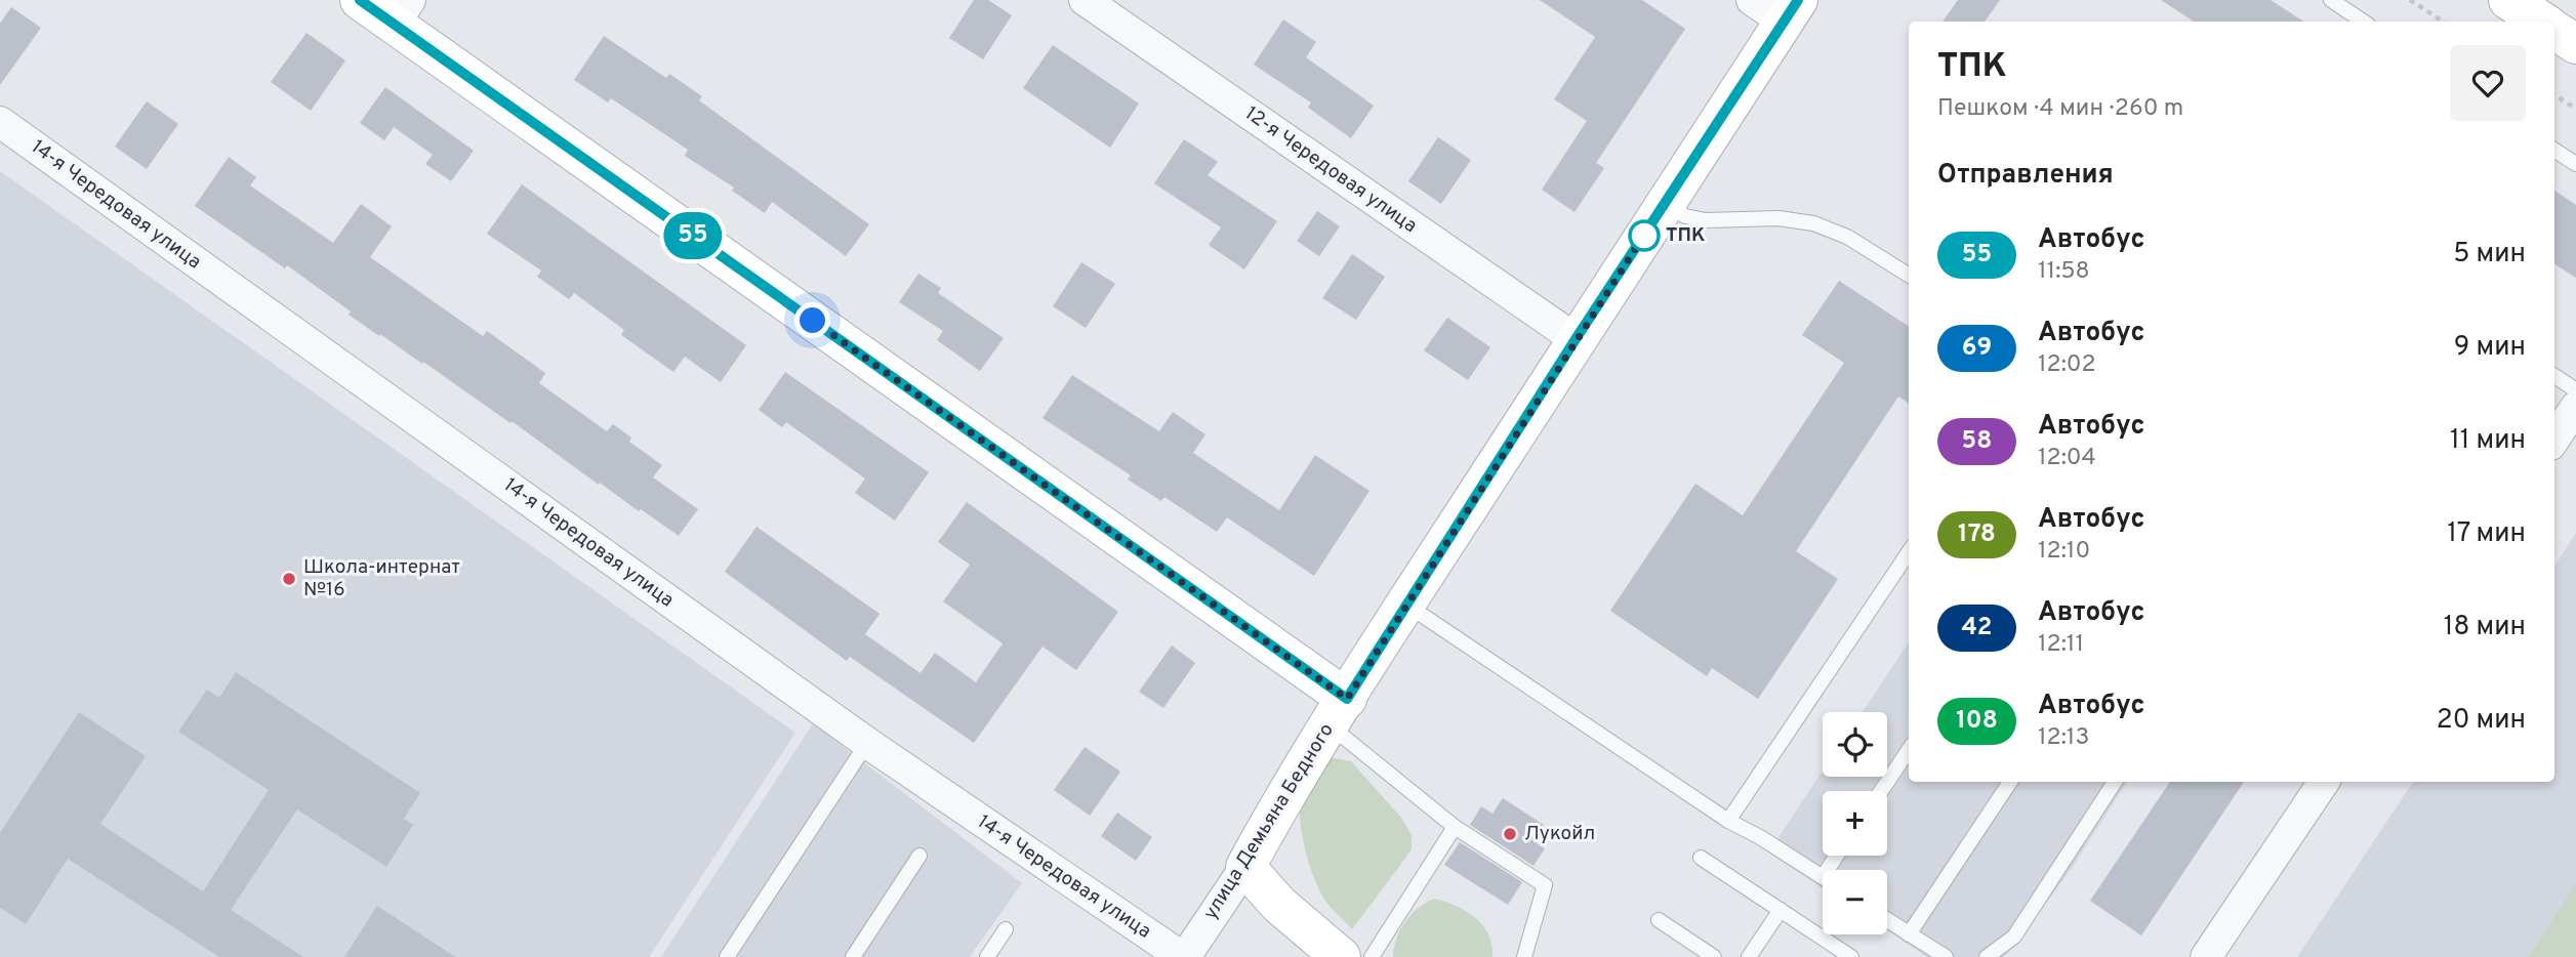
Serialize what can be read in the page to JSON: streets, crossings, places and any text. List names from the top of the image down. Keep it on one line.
{"streets":{"main road":["улица Демьяна Бедного"],"street":["12-я Чередовая улица","14-я Чередовая улица"]},"crossings":[["12-я Чередовая улица","улица Демьяна Бедного"],["14-я Чередовая улица","улица Демьяна Бедного"]],"places":["ТПК","Школа-интернат №16","Лукойл"],"lines":["bus line 55"],"page":{"on_map":"55","heading":[["ТПК","Пешком · 4 мин · 260 m"],"Отправления"],"list":[{"mark":"55","name":"Автобус","note":"11:58","value":"5 мин"},{"mark":"69","name":"Автобус","note":"12:02","value":"9 мин"},{"mark":"58","name":"Автобус","note":"12:04","value":"11 мин"},{"mark":"178","name":"Автобус","note":"12:10","value":"17 мин"},{"mark":"42","name":"Автобус","note":"12:11","value":"18 мин"},{"mark":"108","name":"Автобус","note":"12:13","value":"20 мин"}],"map_buttons":["+","−"]}}
